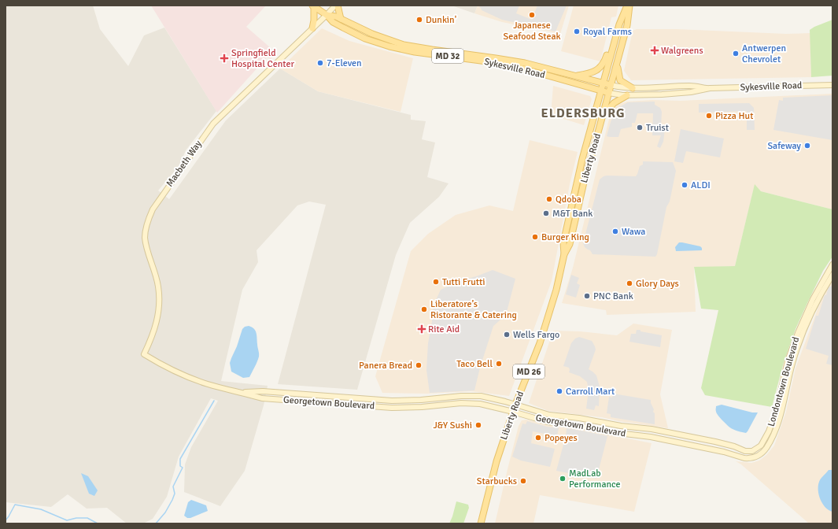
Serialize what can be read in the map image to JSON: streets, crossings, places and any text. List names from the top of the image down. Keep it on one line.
{"streets":{"main road":["MD 32","Sykesville Road","Liberty Road","MD 26"],"street":["Macbeth Way","Londontown Boulevard","Georgetown Boulevard"]},"crossings":[["Sykesville Road","Liberty Road"],["Sykesville Road","Macbeth Way"],["Liberty Road","Georgetown Boulevard"],["Macbeth Way","Georgetown Boulevard"],["Londontown Boulevard","Georgetown Boulevard"]],"districts":["ELDERSBURG"],"places":{"other":["Japanese Seafood Steak","Dunkin'","Royal Farms","Antwerpen Chevrolet","7-Eleven","Pizza Hut","Truist","Safeway","ALDI","Qdoba","M&T Bank","Wawa","Burger King","Tutti Frutti","Glory Days","PNC Bank","Liberatore’s Ristorante & Catering","Wells Fargo","Taco Bell","Panera Bread","Carroll Mart","J&Y Sushi","Popeyes","MadLab Performance","Starbucks"],"health":["Walgreens","Springfield Hospital Center","Rite Aid"]}}
